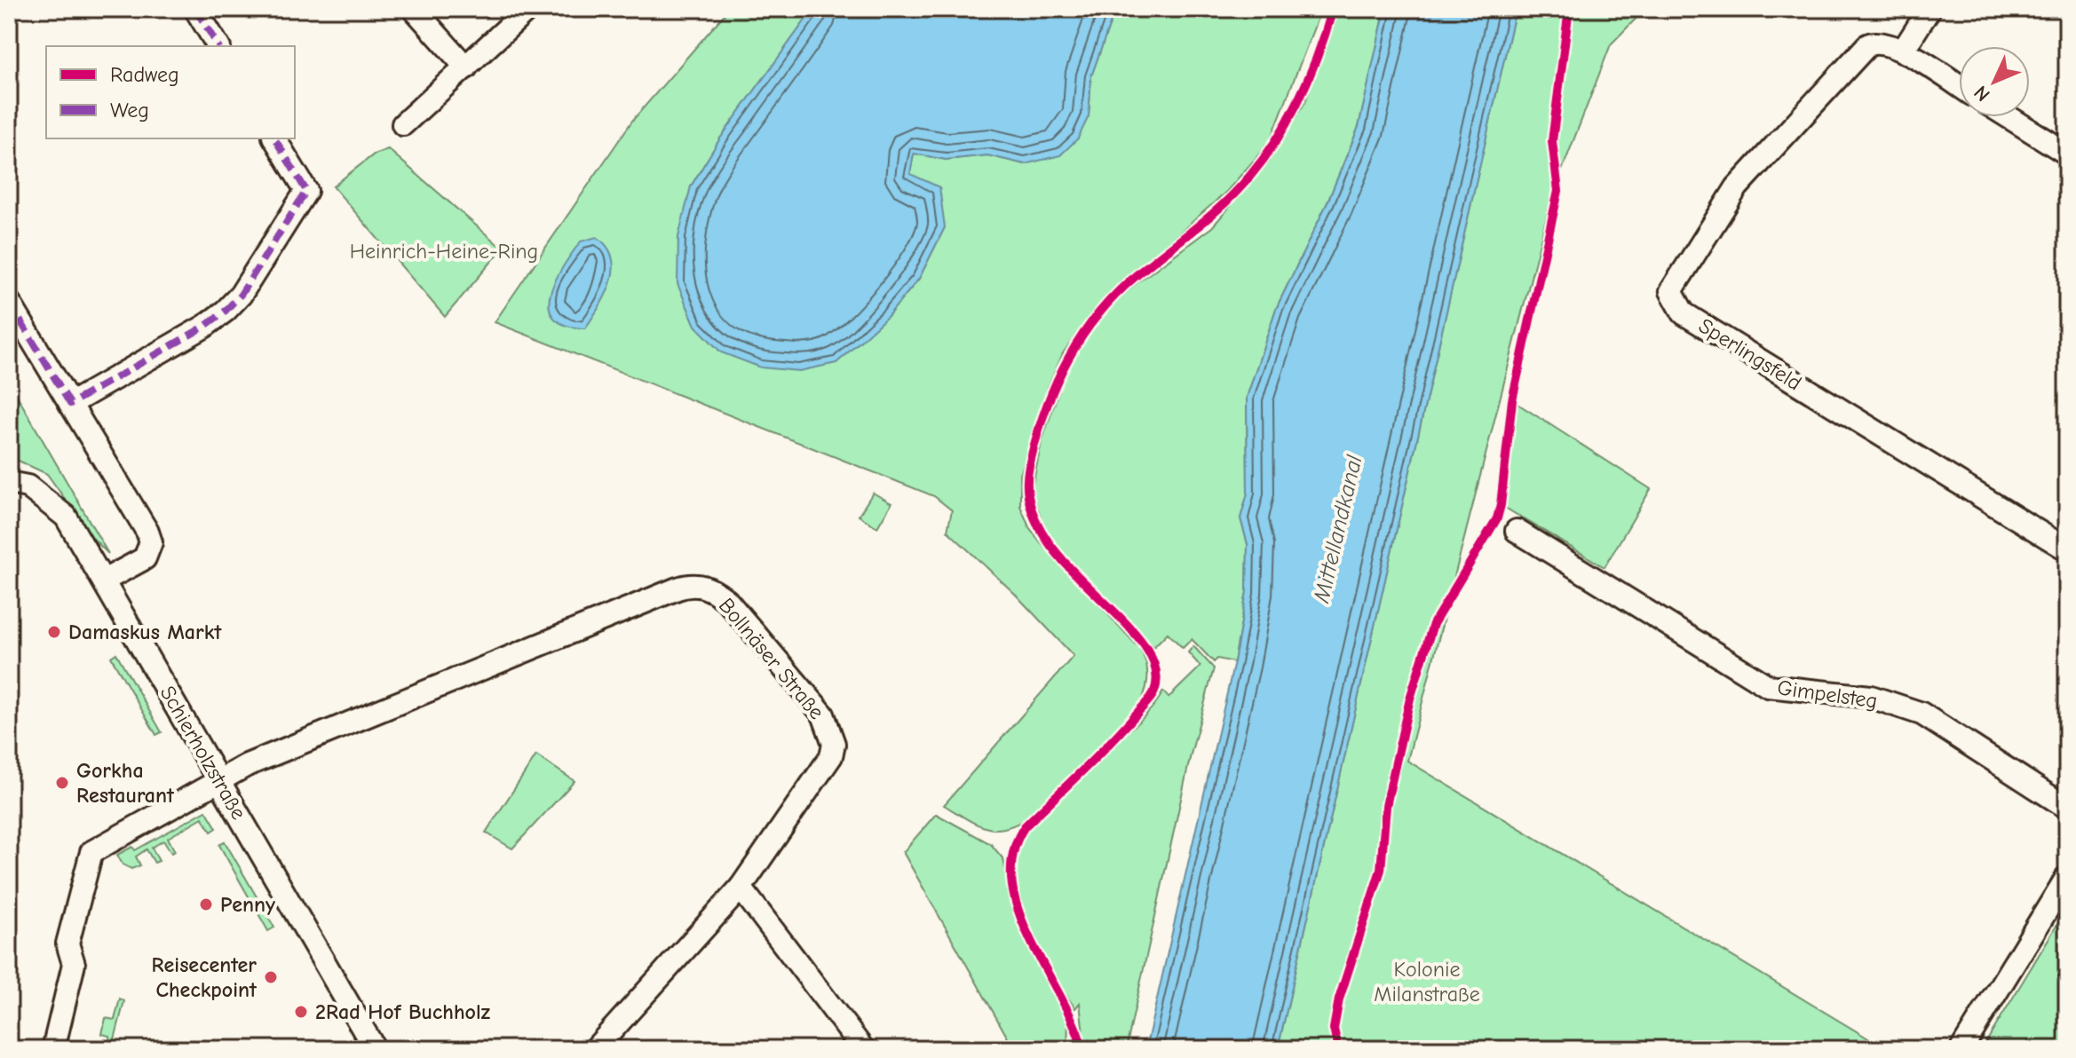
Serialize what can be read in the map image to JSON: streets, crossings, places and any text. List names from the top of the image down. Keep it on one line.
{"streets":{"street":["Sperlingsfeld","Bollnäser Straße","Gimpelsteg","Schierholzstraße"]},"crossings":[["Bollnäser Straße","Schierholzstraße"]],"water":["Mittellandkanal"],"parks":["Heinrich-Heine-Ring","Kolonie Milanstraße"],"places":["Damaskus Markt","Gorkha Restaurant","Penny","Reisecenter Checkpoint","2Rad Hof Buchholz"],"legend":["Radweg","Weg"],"north":"bottom left"}
